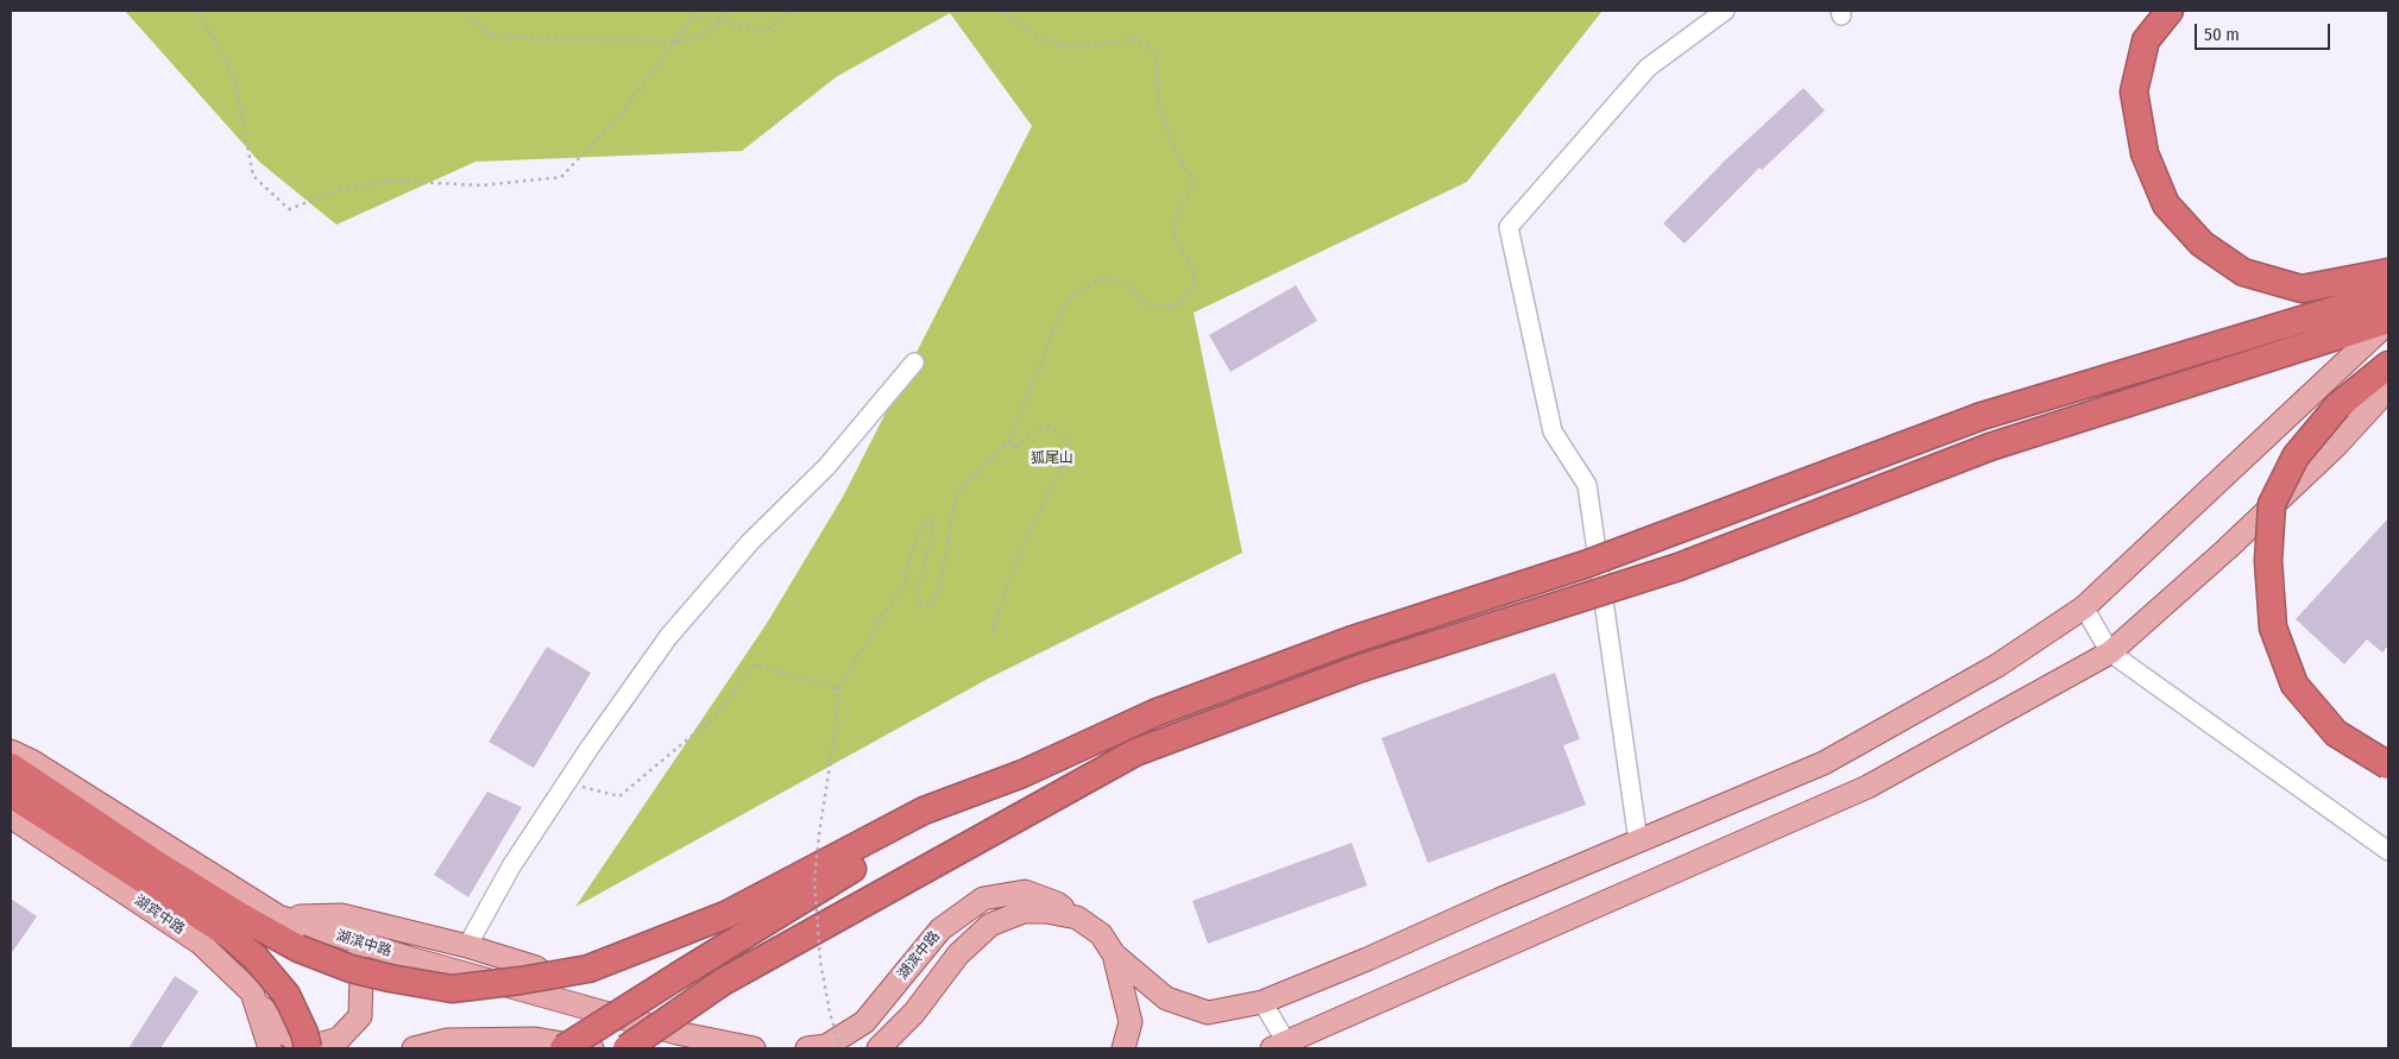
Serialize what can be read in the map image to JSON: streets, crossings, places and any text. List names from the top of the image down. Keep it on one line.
{"streets":{"main road":["湖宾中路","湖滨中路"]},"parks":["狐尾山"],"scale_bar":"50 m"}
